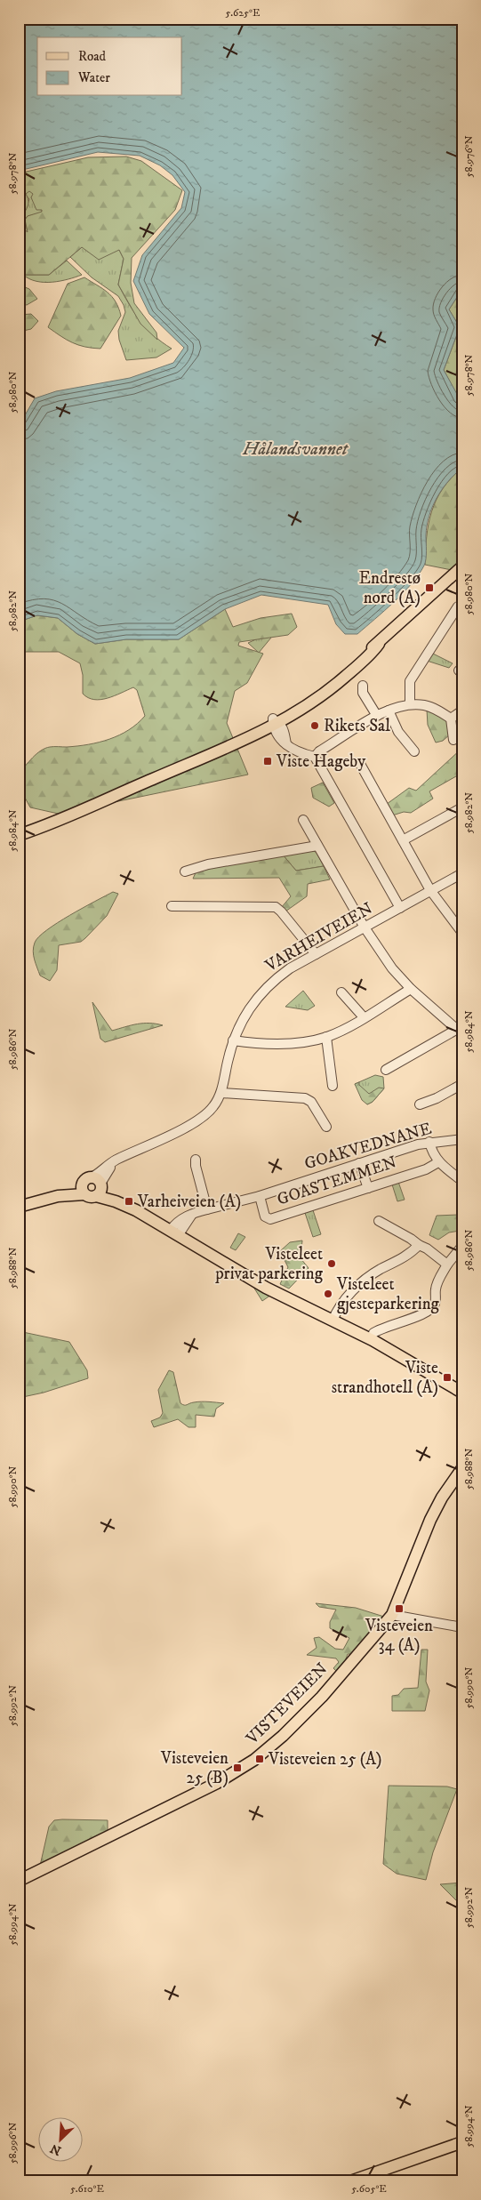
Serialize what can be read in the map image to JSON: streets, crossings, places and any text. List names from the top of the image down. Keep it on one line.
{"streets":{"main road":["VISTEVEIEN"],"street":["VARHEIVEIEN","GOAKVEDNANE","GOASTEMMEN"]},"crossings":[["GOAKVEDNANE","GOASTEMMEN"]],"water":["Hålandsvannet"],"places":{"transit":["Endrestø nord (A)","Viste Hageby","Varheiveien (A)","Viste strandhotell (A)","Visteveien 34 (A)","Visteveien 25 (A)","Visteveien 25 (B)"],"other":["Rikets Sal","Visteleet privat parkering","Visteleet gjesteparkering"]},"legend":["Road","Water"],"north":"bottom left","coordinates":["5.625°E","58.976°N","58.978°N","58.980°N","58.982°N","58.984°N","58.986°N","58.988°N","58.990°N","58.992°N","58.994°N","58.996°N","5.610°E","5.605°E"]}
